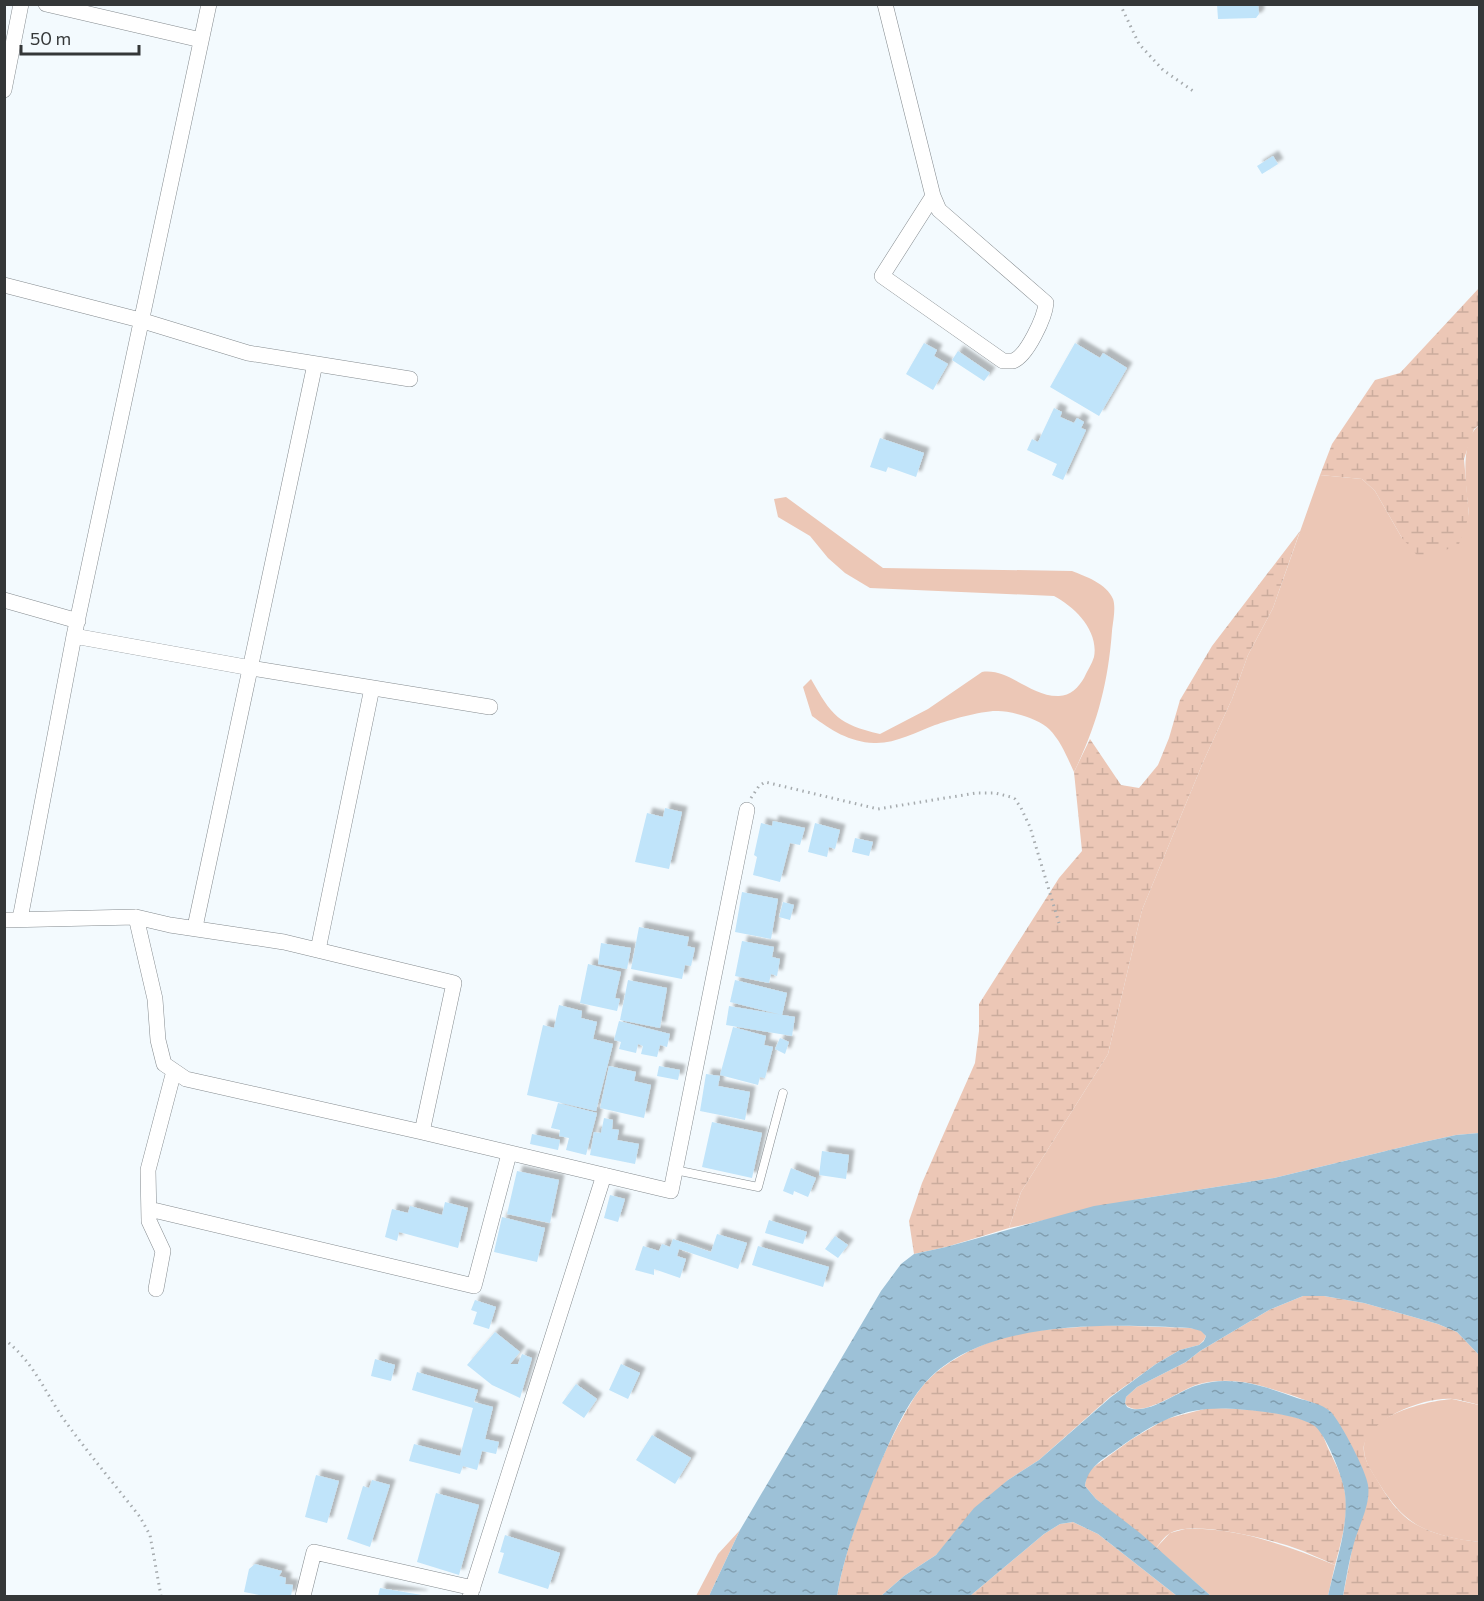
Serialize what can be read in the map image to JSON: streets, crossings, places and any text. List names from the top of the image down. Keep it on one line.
{"scale_bar":"50 m"}
